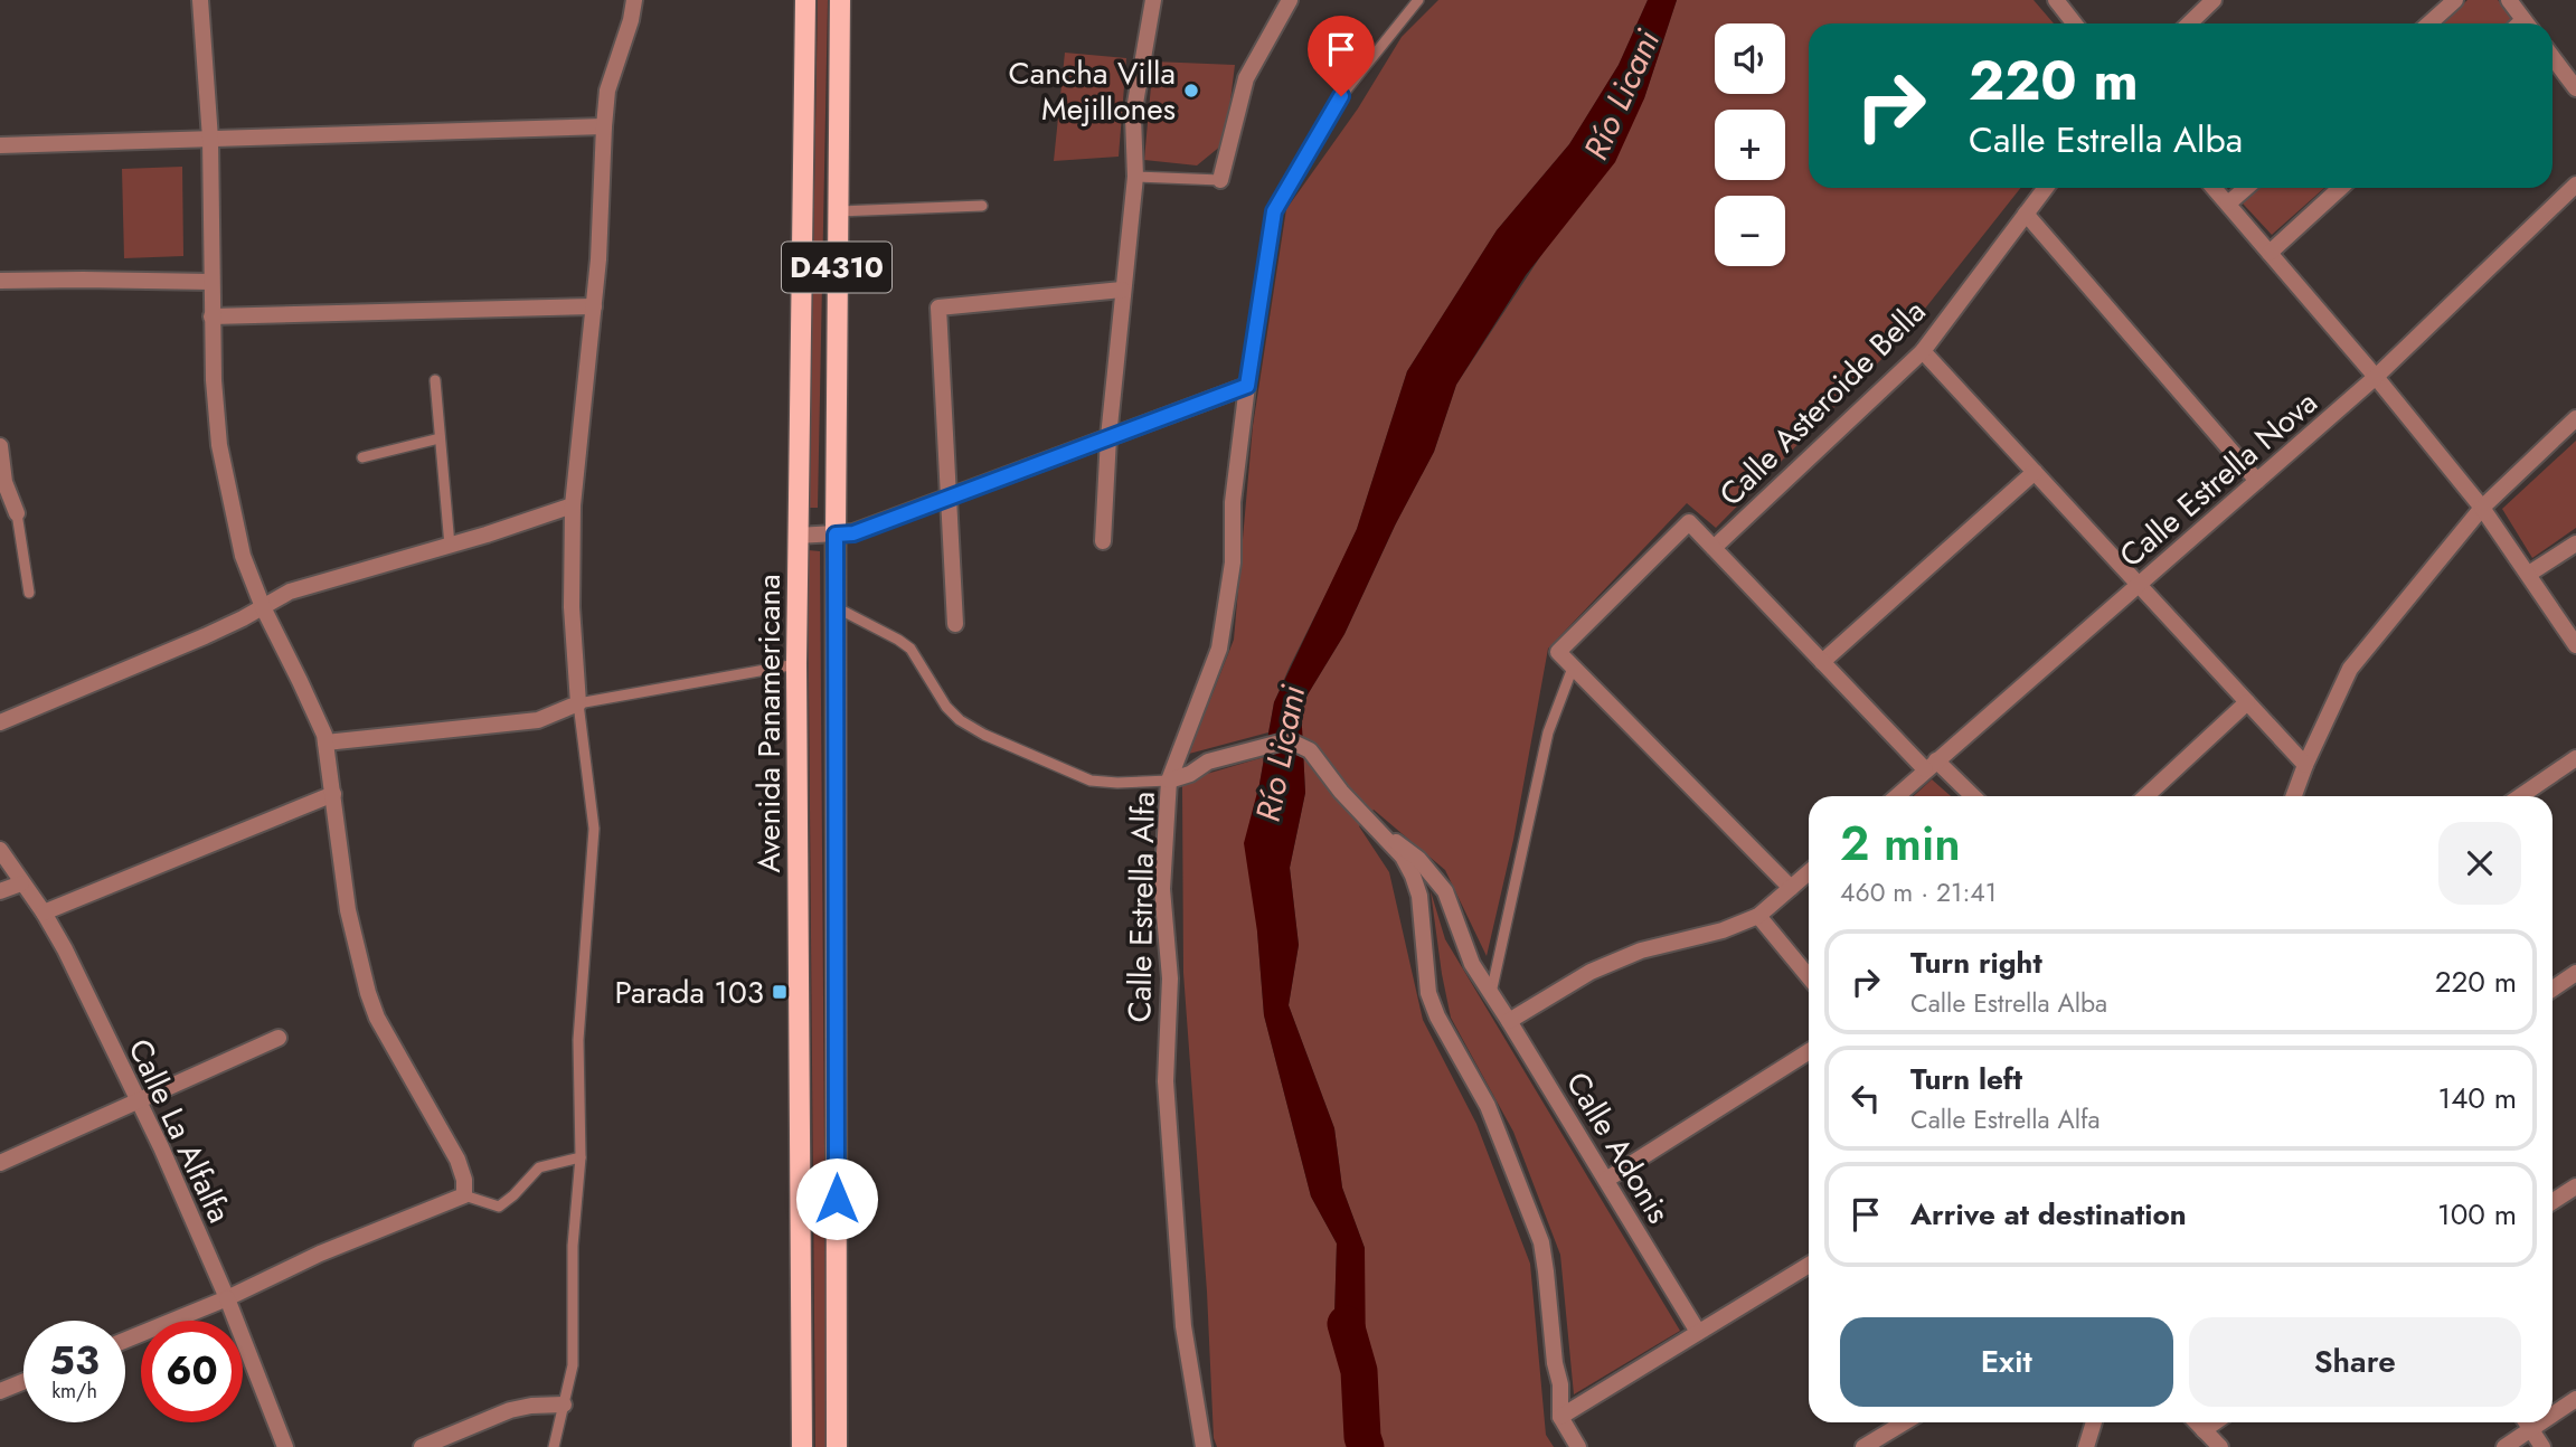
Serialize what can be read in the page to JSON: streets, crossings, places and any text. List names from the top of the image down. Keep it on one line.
{"streets":{"main road":["D4310","Avenida Panamericana"],"street":["Calle Asteroide Bella","Calle Estrella Nova","Calle Estrella Alfa","Calle La Alfalfa","Calle Adonis"]},"water":["Río Licani"],"places":{"other":["Cancha Villa Mejillones"],"transit":["Parada 103"]},"page":{"map_buttons":["+","−"],"turn":["220 m","Calle Estrella Alba"],"heading":["2 min","460 m · 21:41"],"list":[{"name":"Turn right","note":"Calle Estrella Alba","value":"220 m"},{"name":"Turn left","note":"Calle Estrella Alfa","value":"140 m"},{"name":"Arrive at destination","value":"100 m"}],"buttons":["Exit","Share"],"speed":"53 km/h","limit":"60"}}
